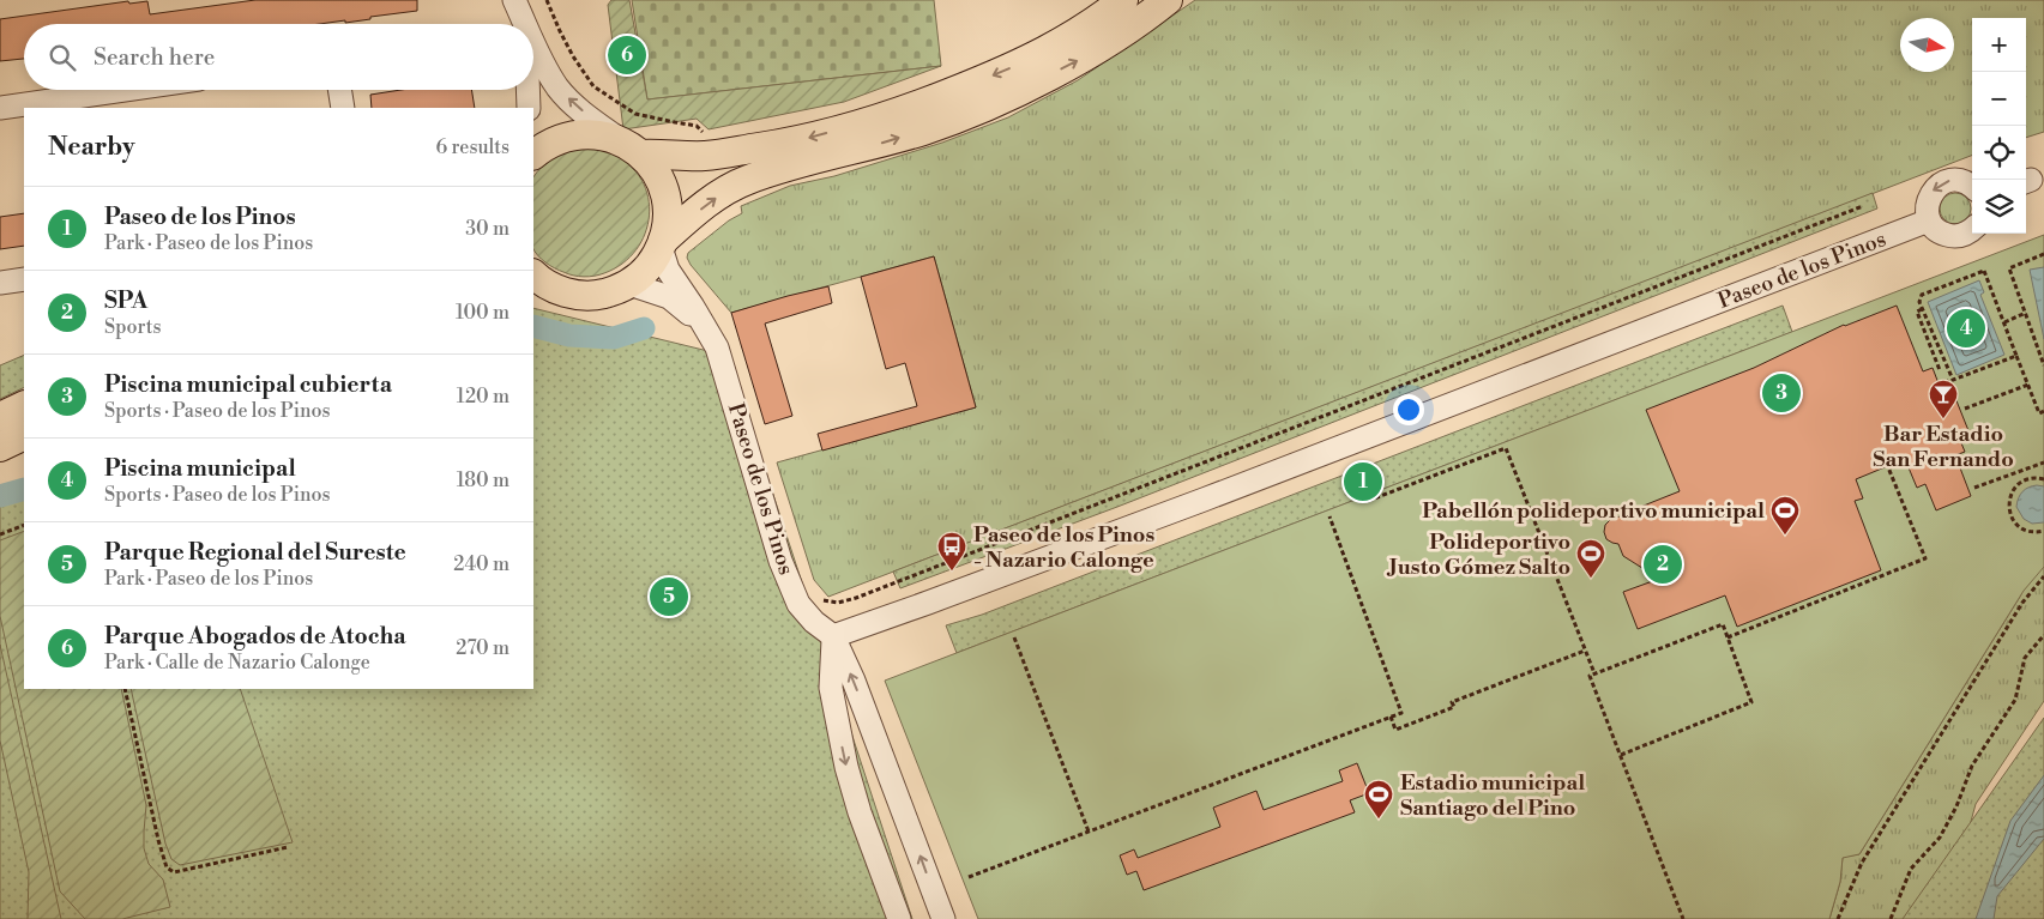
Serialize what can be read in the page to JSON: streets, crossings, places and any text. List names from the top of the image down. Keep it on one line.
{"streets":{"street":["Paseo de los Pinos"]},"places":{"bar":["Bar Estadio San Fernando"],"sports":["Pabellón polideportivo municipal","Polideportivo Justo Gómez Salto","Estadio municipal Santiago del Pino"],"bus stop":["Paseo de los Pinos - Nazario Calonge"]},"north":"right","page":{"map_buttons":["+","−"],"search":"Search here","pins":["6","4","3","1","2","5"],"heading":["Nearby","6 results"],"list":[{"mark":"1","name":"Paseo de los Pinos","note":"Park · Paseo de los Pinos","value":"30 m"},{"mark":"2","name":"SPA","note":"Sports","value":"100 m"},{"mark":"3","name":"Piscina municipal cubierta","note":"Sports · Paseo de los Pinos","value":"120 m"},{"mark":"4","name":"Piscina municipal","note":"Sports · Paseo de los Pinos","value":"180 m"},{"mark":"5","name":"Parque Regional del Sureste","note":"Park · Paseo de los Pinos","value":"240 m"},{"mark":"6","name":"Parque Abogados de Atocha","note":"Park · Calle de Nazario Calonge","value":"270 m"}]}}
